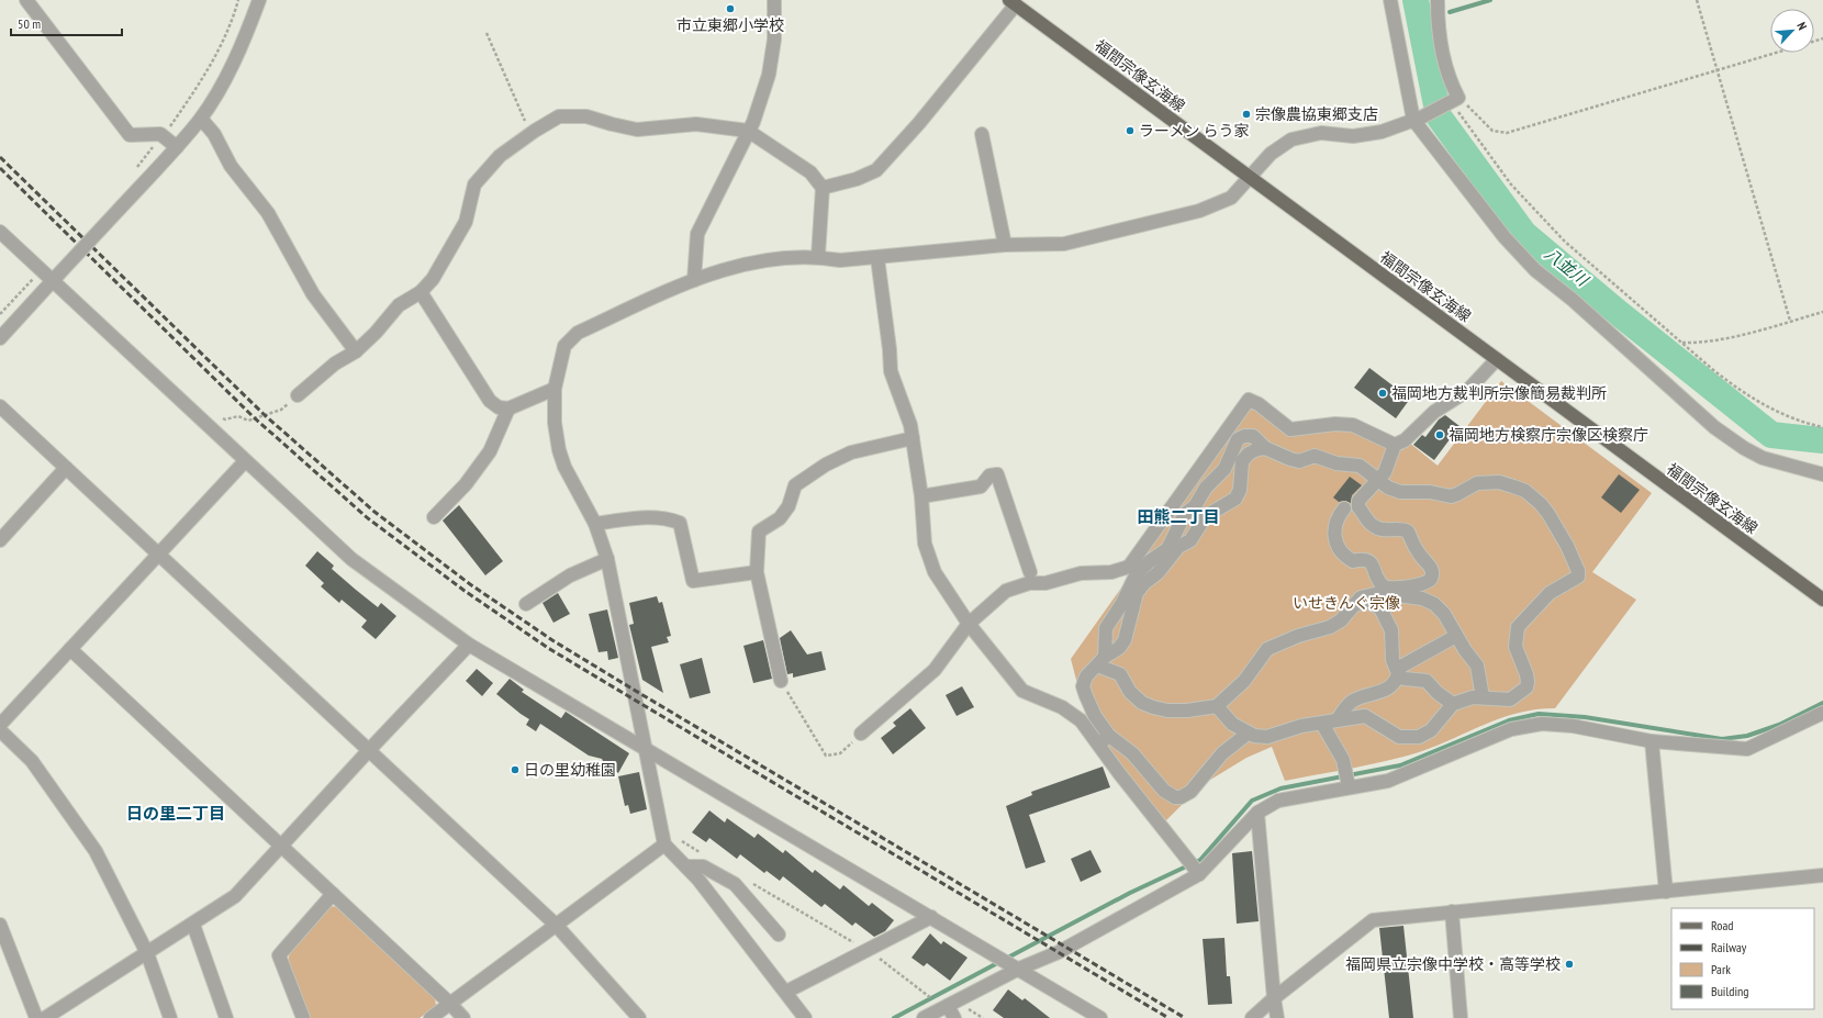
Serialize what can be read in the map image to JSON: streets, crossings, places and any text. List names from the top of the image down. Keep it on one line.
{"streets":{"main road":["福間宗像玄海線"]},"districts":["田熊二丁目","日の里二丁目"],"water":["八並川"],"parks":["いせきんぐ宗像"],"places":["市立東郷小学校","宗像農協東郷支店","ラーメン らう家","福岡地方裁判所宗像簡易裁判所","福岡地方検察庁宗像区検察庁","日の里幼稚園","福岡県立宗像中学校・高等学校"],"legend":["Road","Railway","Park","Building"],"scale_bar":"50 m","north":"top right"}
